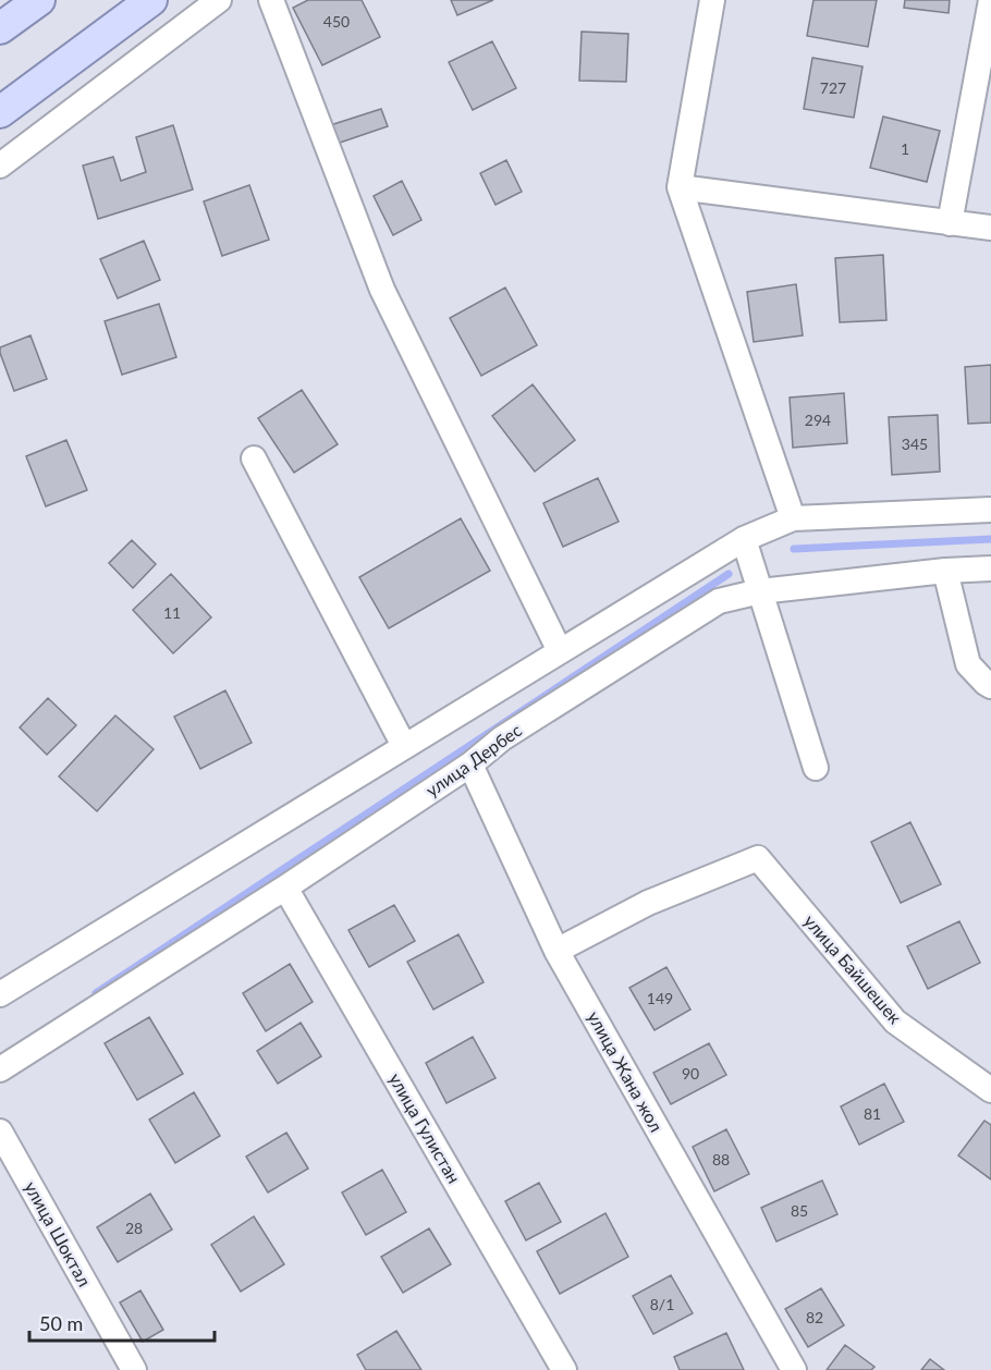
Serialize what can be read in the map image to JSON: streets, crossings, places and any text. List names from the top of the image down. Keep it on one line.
{"streets":{"street":["улица Дербес","улица Байшешек","улица Жана жол","улица Гулистан","улица Шоктал"]},"crossings":[["улица Дербес","улица Жана жол"],["улица Дербес","улица Гулистан"],["улица Байшешек","улица Жана жол"]],"house_numbers":["450","727","1","294","345","11","149","90","81","88","85","28","8/1","82"],"scale_bar":"50 m"}
